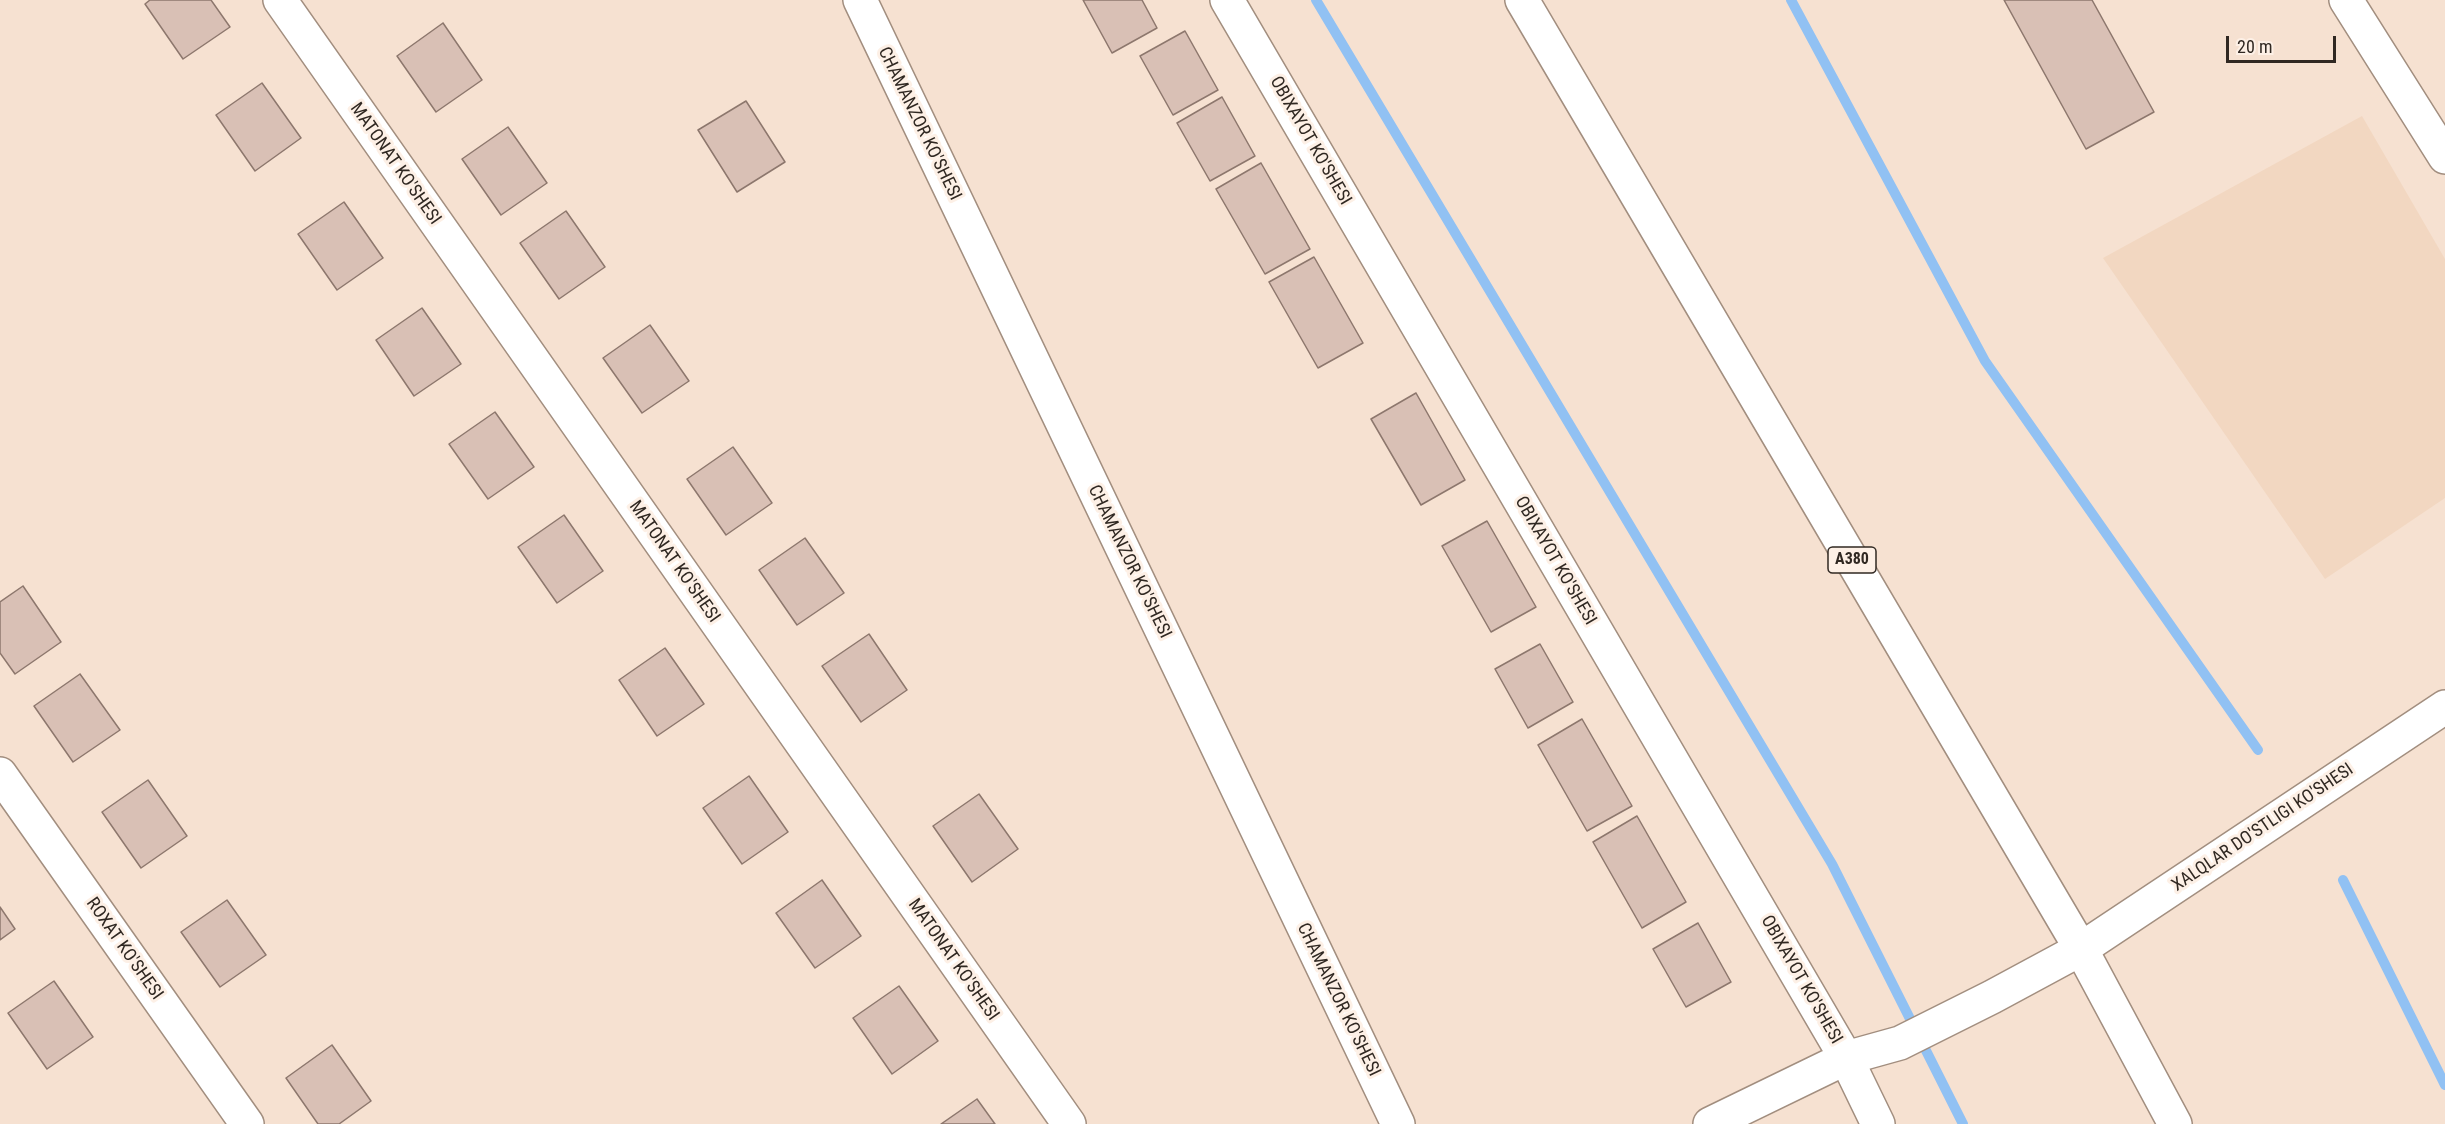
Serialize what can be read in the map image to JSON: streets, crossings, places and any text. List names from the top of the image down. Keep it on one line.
{"streets":{"main road":["CHAMANZOR KO'SHESI","OBIXAYOT KO'SHESI","MATONAT KO'SHESI","A380","XALQLAR DO'STLIGI KO'SHESI","ROXAT KO'SHESI"]},"crossings":[["OBIXAYOT KO'SHESI","XALQLAR DO'STLIGI KO'SHESI"],["A380","XALQLAR DO'STLIGI KO'SHESI"]],"scale_bar":"20 m"}
